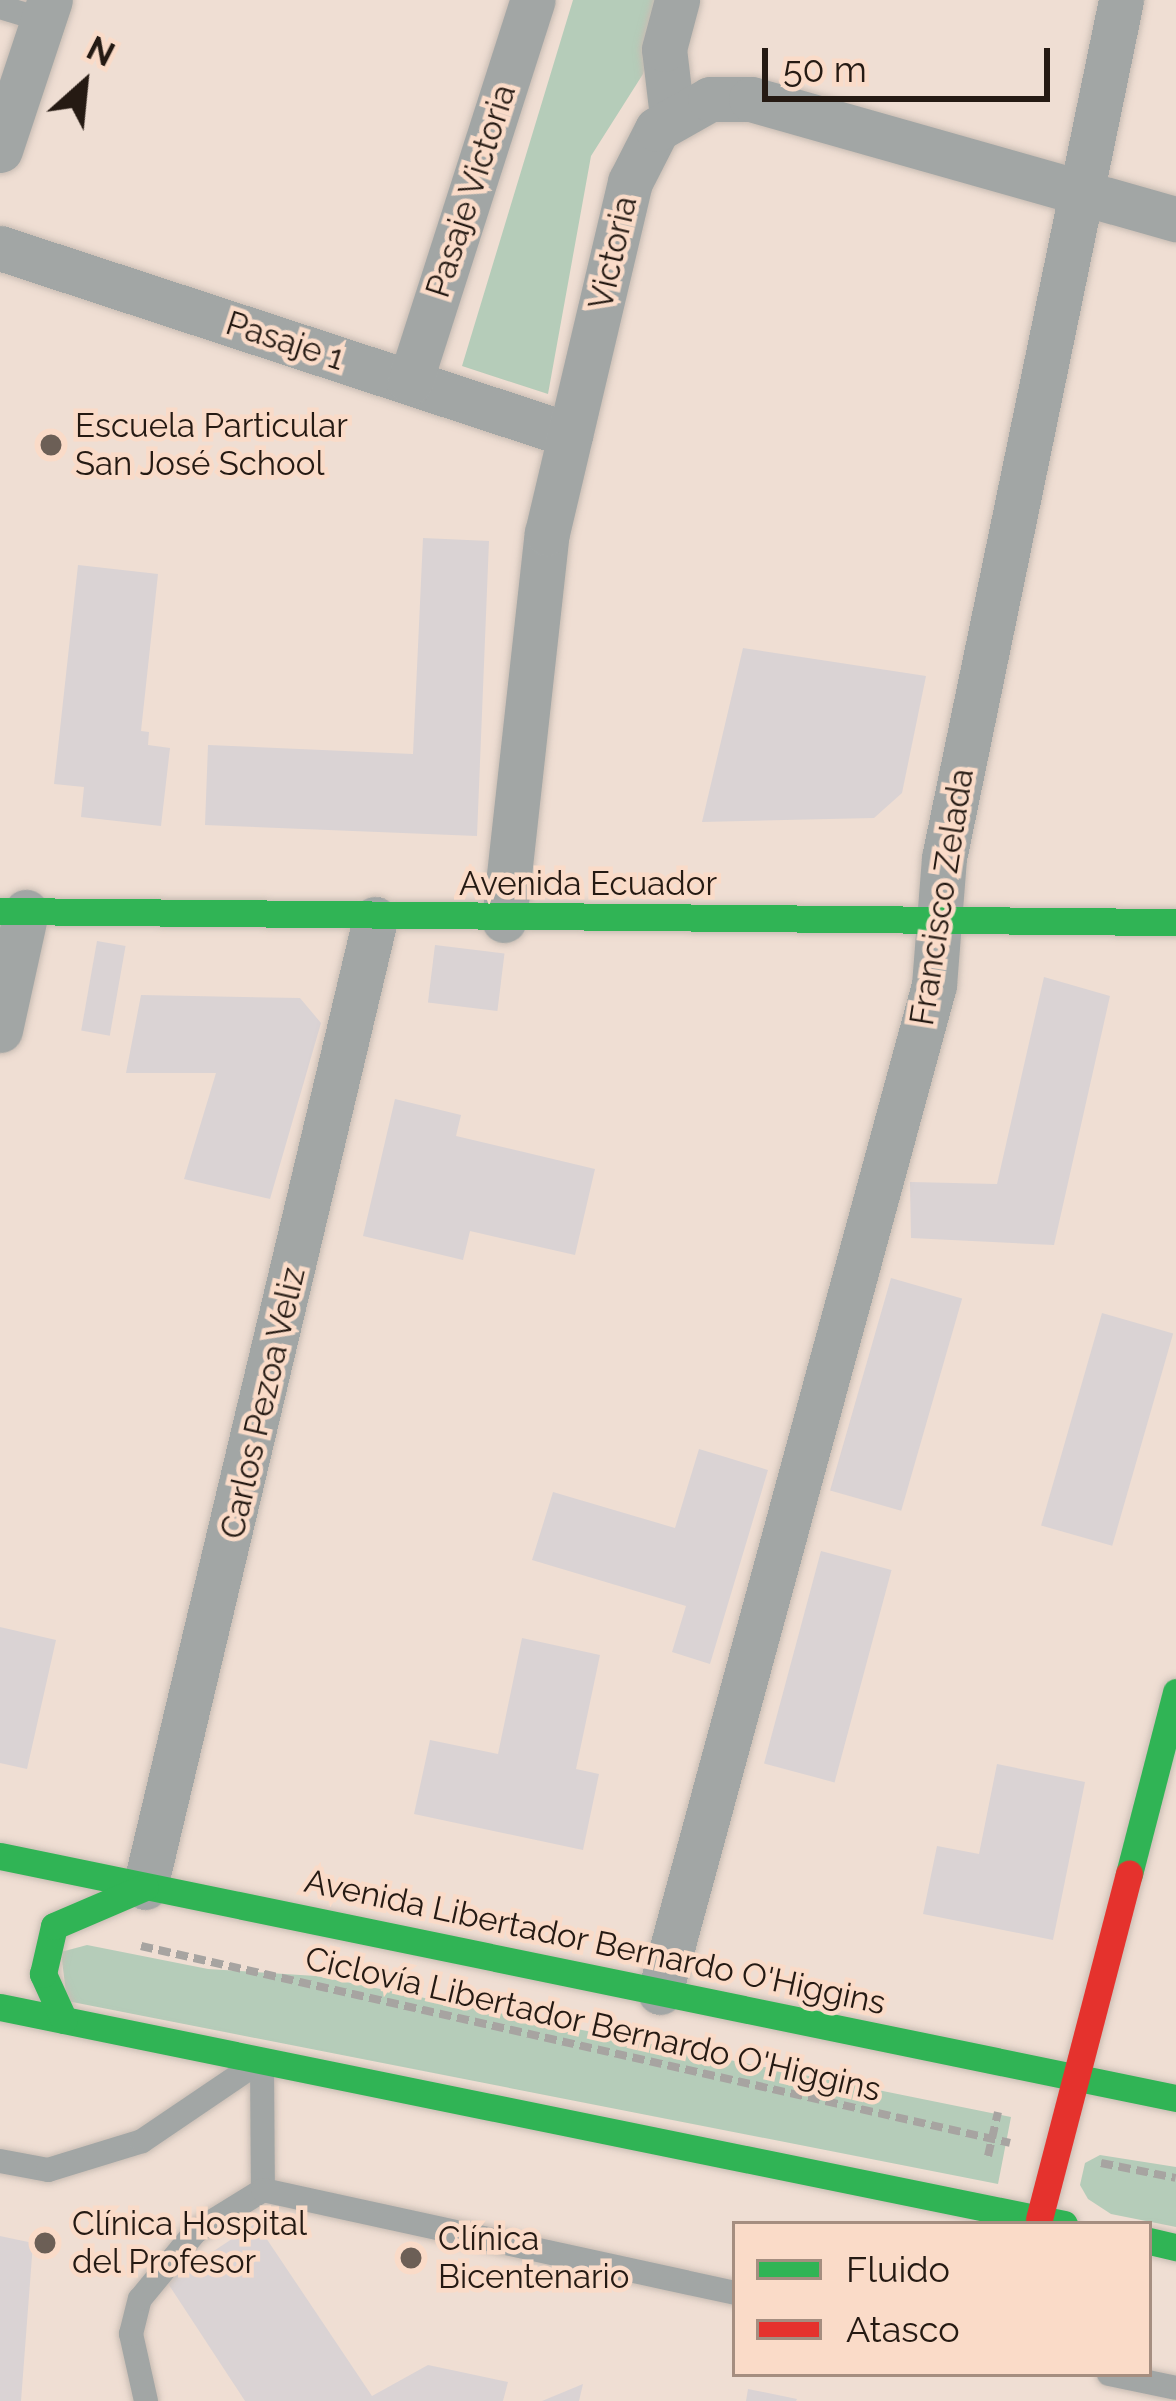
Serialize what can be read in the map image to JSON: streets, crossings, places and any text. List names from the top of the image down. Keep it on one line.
{"streets":{"main road":["Avenida Ecuador","Avenida Libertador Bernardo O'Higgins"],"street":["Pasaje Victoria","Victoria","Pasaje 1","Francisco Zelada","Carlos Pezoa Veliz"],"path":["Ciclovía Libertador Bernardo O'Higgins"]},"crossings":[["Pasaje Victoria","Pasaje 1"],["Victoria","Pasaje 1"],["Victoria","Avenida Ecuador"],["Avenida Ecuador","Francisco Zelada"],["Avenida Ecuador","Carlos Pezoa Veliz"],["Francisco Zelada","Avenida Libertador Bernardo O'Higgins"],["Carlos Pezoa Veliz","Avenida Libertador Bernardo O'Higgins"]],"places":["Escuela Particular San José School","Clínica Hospital del Profesor","Clínica Bicentenario"],"legend":["Fluido","Atasco"],"scale_bar":"50 m","north":"top right"}
